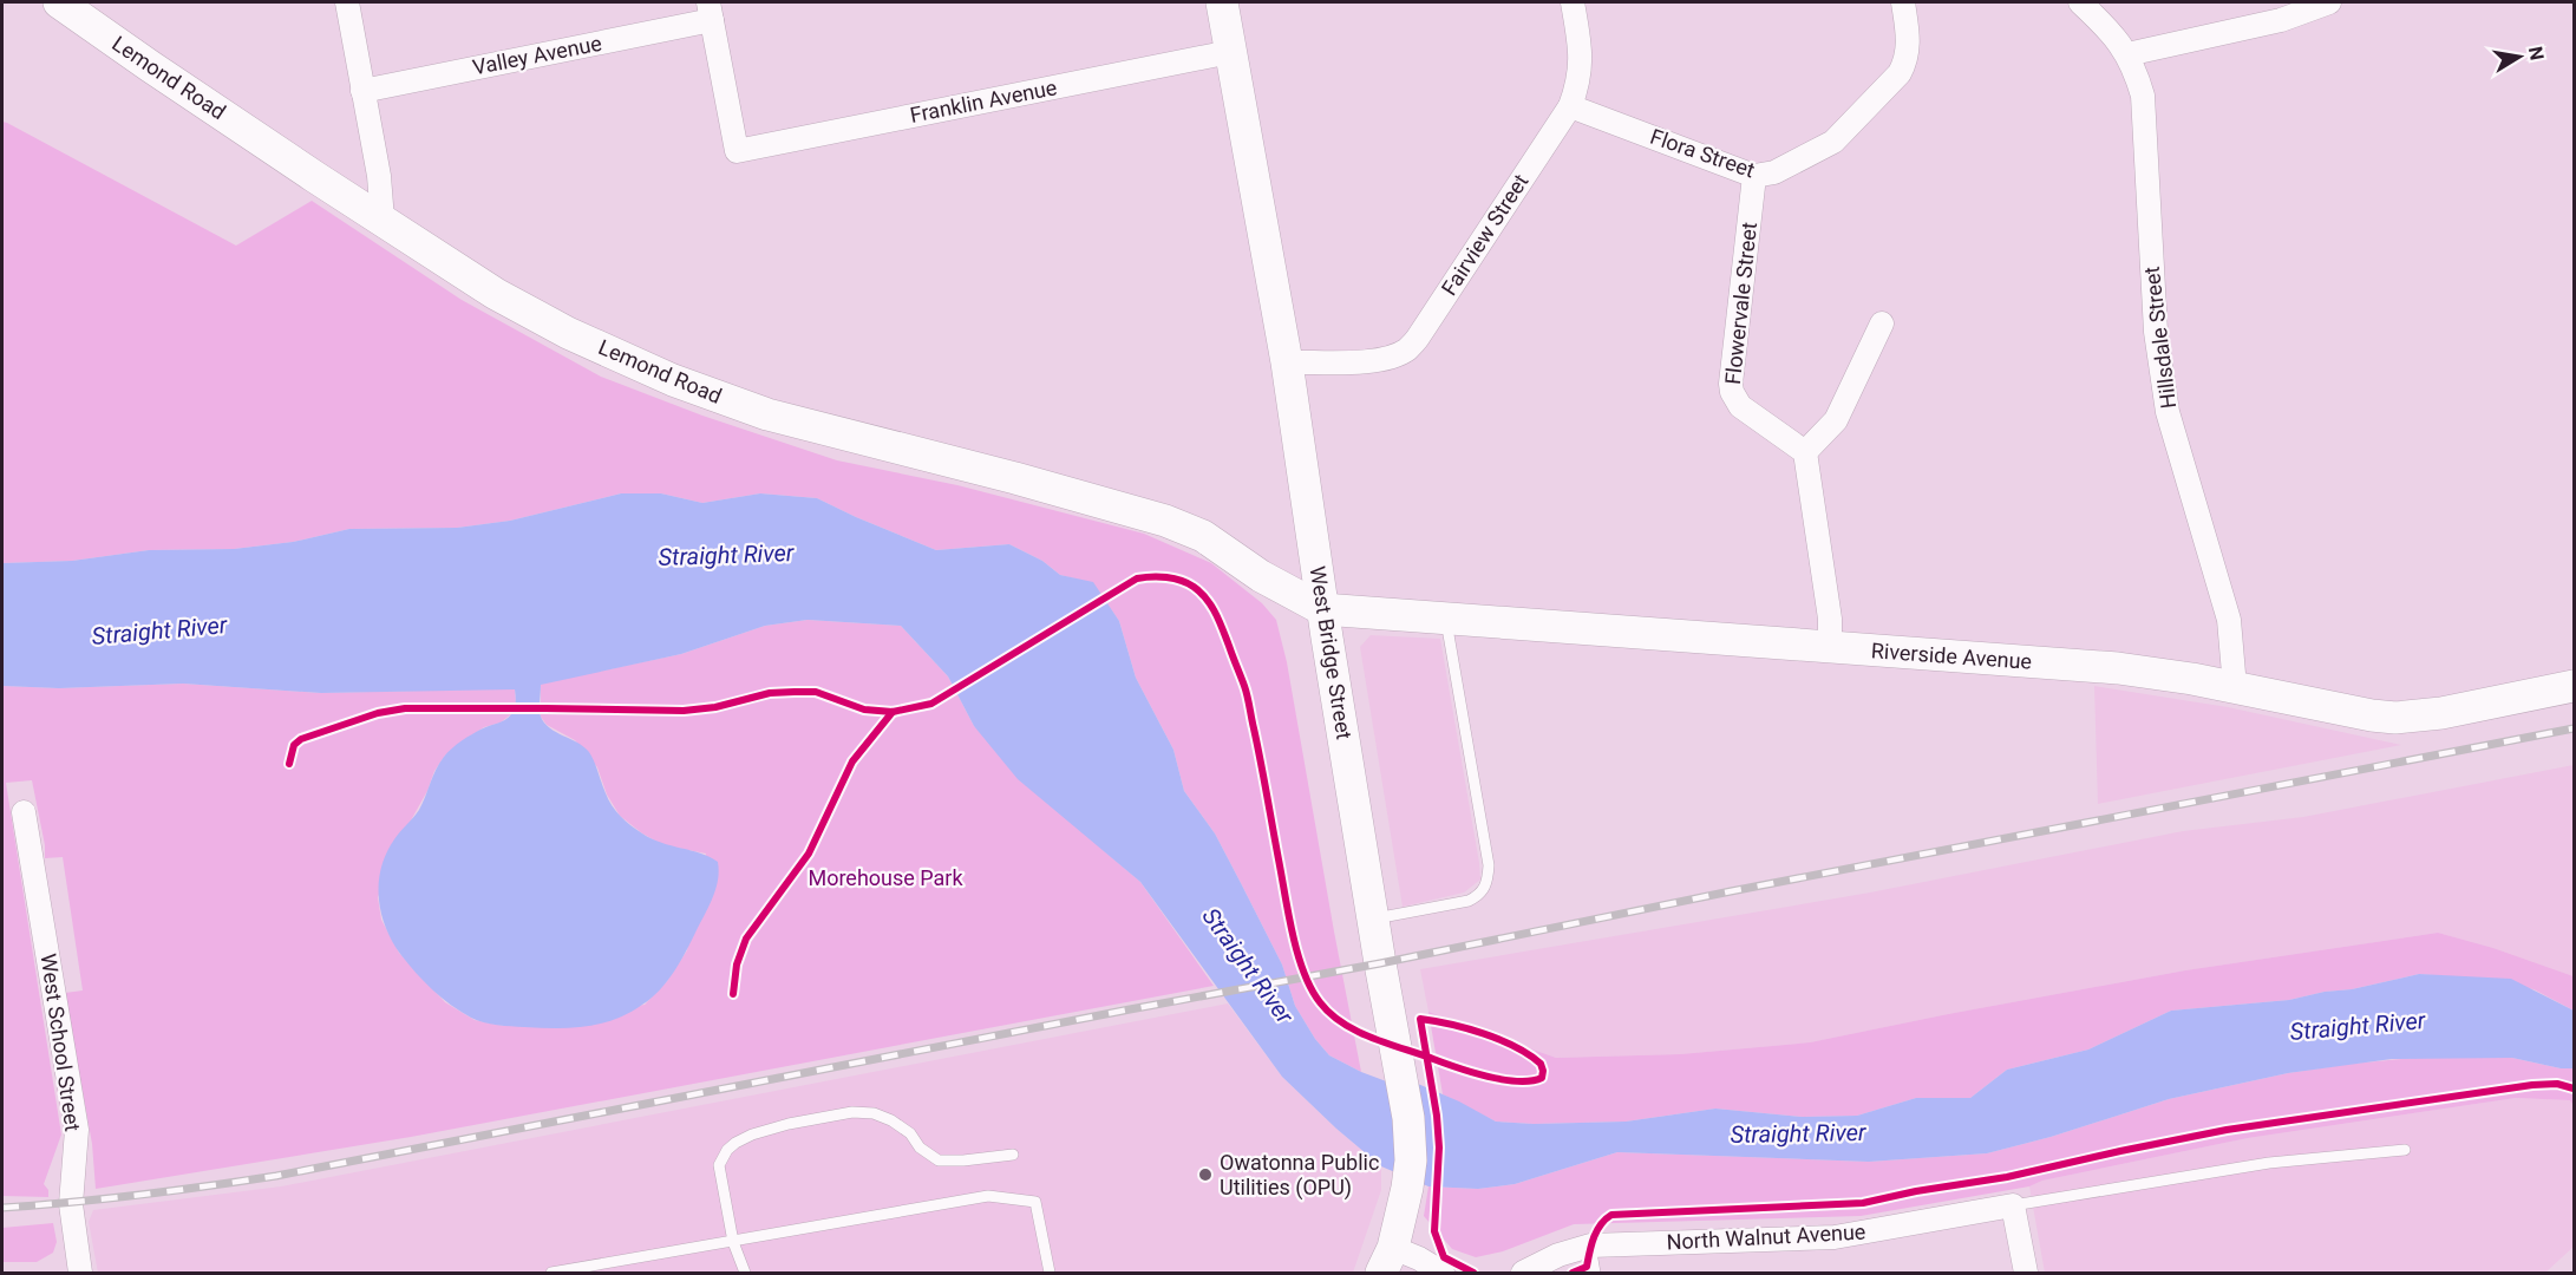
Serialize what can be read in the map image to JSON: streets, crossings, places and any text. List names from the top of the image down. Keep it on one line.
{"streets":{"street":["Valley Avenue","Lemond Road","Franklin Avenue","Flora Street","Fairview Street","Flowervale Street","Hillsdale Street","West Bridge Street","Riverside Avenue","West School Street","North Walnut Avenue"]},"crossings":[["Valley Avenue","Franklin Avenue"],["Lemond Road","West Bridge Street"],["Lemond Road","Riverside Avenue"],["Franklin Avenue","West Bridge Street"],["Flora Street","Fairview Street"],["Flora Street","Flowervale Street"],["Fairview Street","West Bridge Street"],["Hillsdale Street","Riverside Avenue"],["West Bridge Street","Riverside Avenue"]],"water":["Straight River"],"parks":["Morehouse Park"],"places":["Owatonna Public Utilities (OPU)"],"north":"right"}
